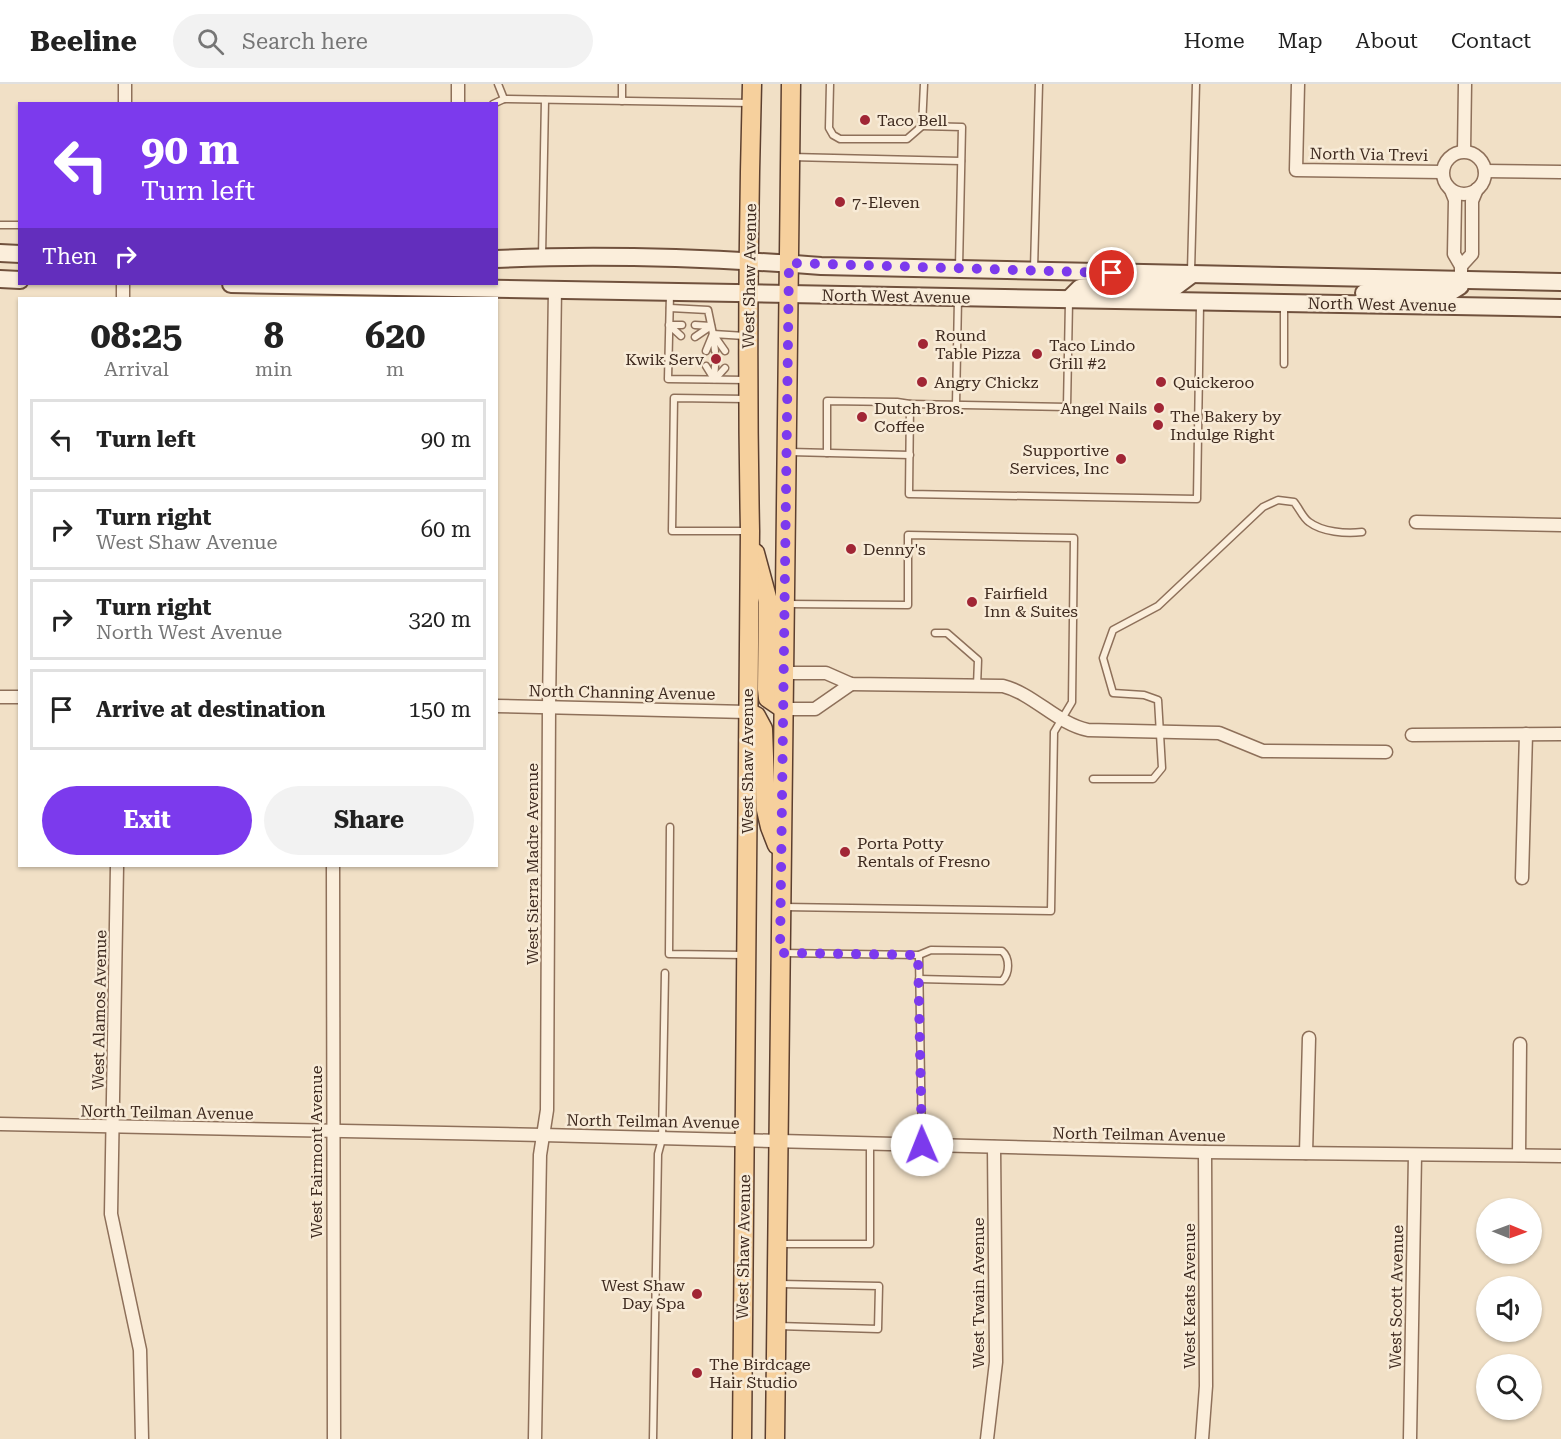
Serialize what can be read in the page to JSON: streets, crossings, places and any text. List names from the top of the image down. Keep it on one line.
{"streets":{"main road":["West Shaw Avenue","North West Avenue"],"street":["North Via Trevi","North Channing Avenue","West Sierra Madre Avenue","West Alamos Avenue","North Teilman Avenue","West Fairmont Avenue","West Twain Avenue","West Keats Avenue","West Scott Avenue"]},"crossings":[["West Shaw Avenue","North West Avenue"],["West Shaw Avenue","North Channing Avenue"],["West Shaw Avenue","North Teilman Avenue"],["North West Avenue","West Sierra Madre Avenue"],["North Channing Avenue","West Sierra Madre Avenue"],["West Sierra Madre Avenue","North Teilman Avenue"],["West Alamos Avenue","North Teilman Avenue"],["North Teilman Avenue","West Fairmont Avenue"],["North Teilman Avenue","West Twain Avenue"],["North Teilman Avenue","West Keats Avenue"],["North Teilman Avenue","West Scott Avenue"]],"places":["Taco Bell","7-Eleven","Round Table Pizza","Taco Lindo Grill #2","Kwik Serv","Angry Chickz","Quickeroo","Angel Nails","Dutch Bros. Coffee","The Bakery by Indulge Right","Supportive Services, Inc","Denny's","Fairfield Inn & Suites","Porta Potty Rentals of Fresno","West Shaw Day Spa","The Birdcage Hair Studio"],"north":"right","page":{"header":"Beeline","search":"Search here","nav":["Home","Map","About","Contact"],"turn":["90 m","Turn left"],"then":"Then","eta":["08:25","Arrival","8","min","620","m"],"list":[{"name":"Turn left","value":"90 m"},{"name":"Turn right","note":"West Shaw Avenue","value":"60 m"},{"name":"Turn right","note":"North West Avenue","value":"320 m"},{"name":"Arrive at destination","value":"150 m"}],"buttons":["Exit","Share"]}}
